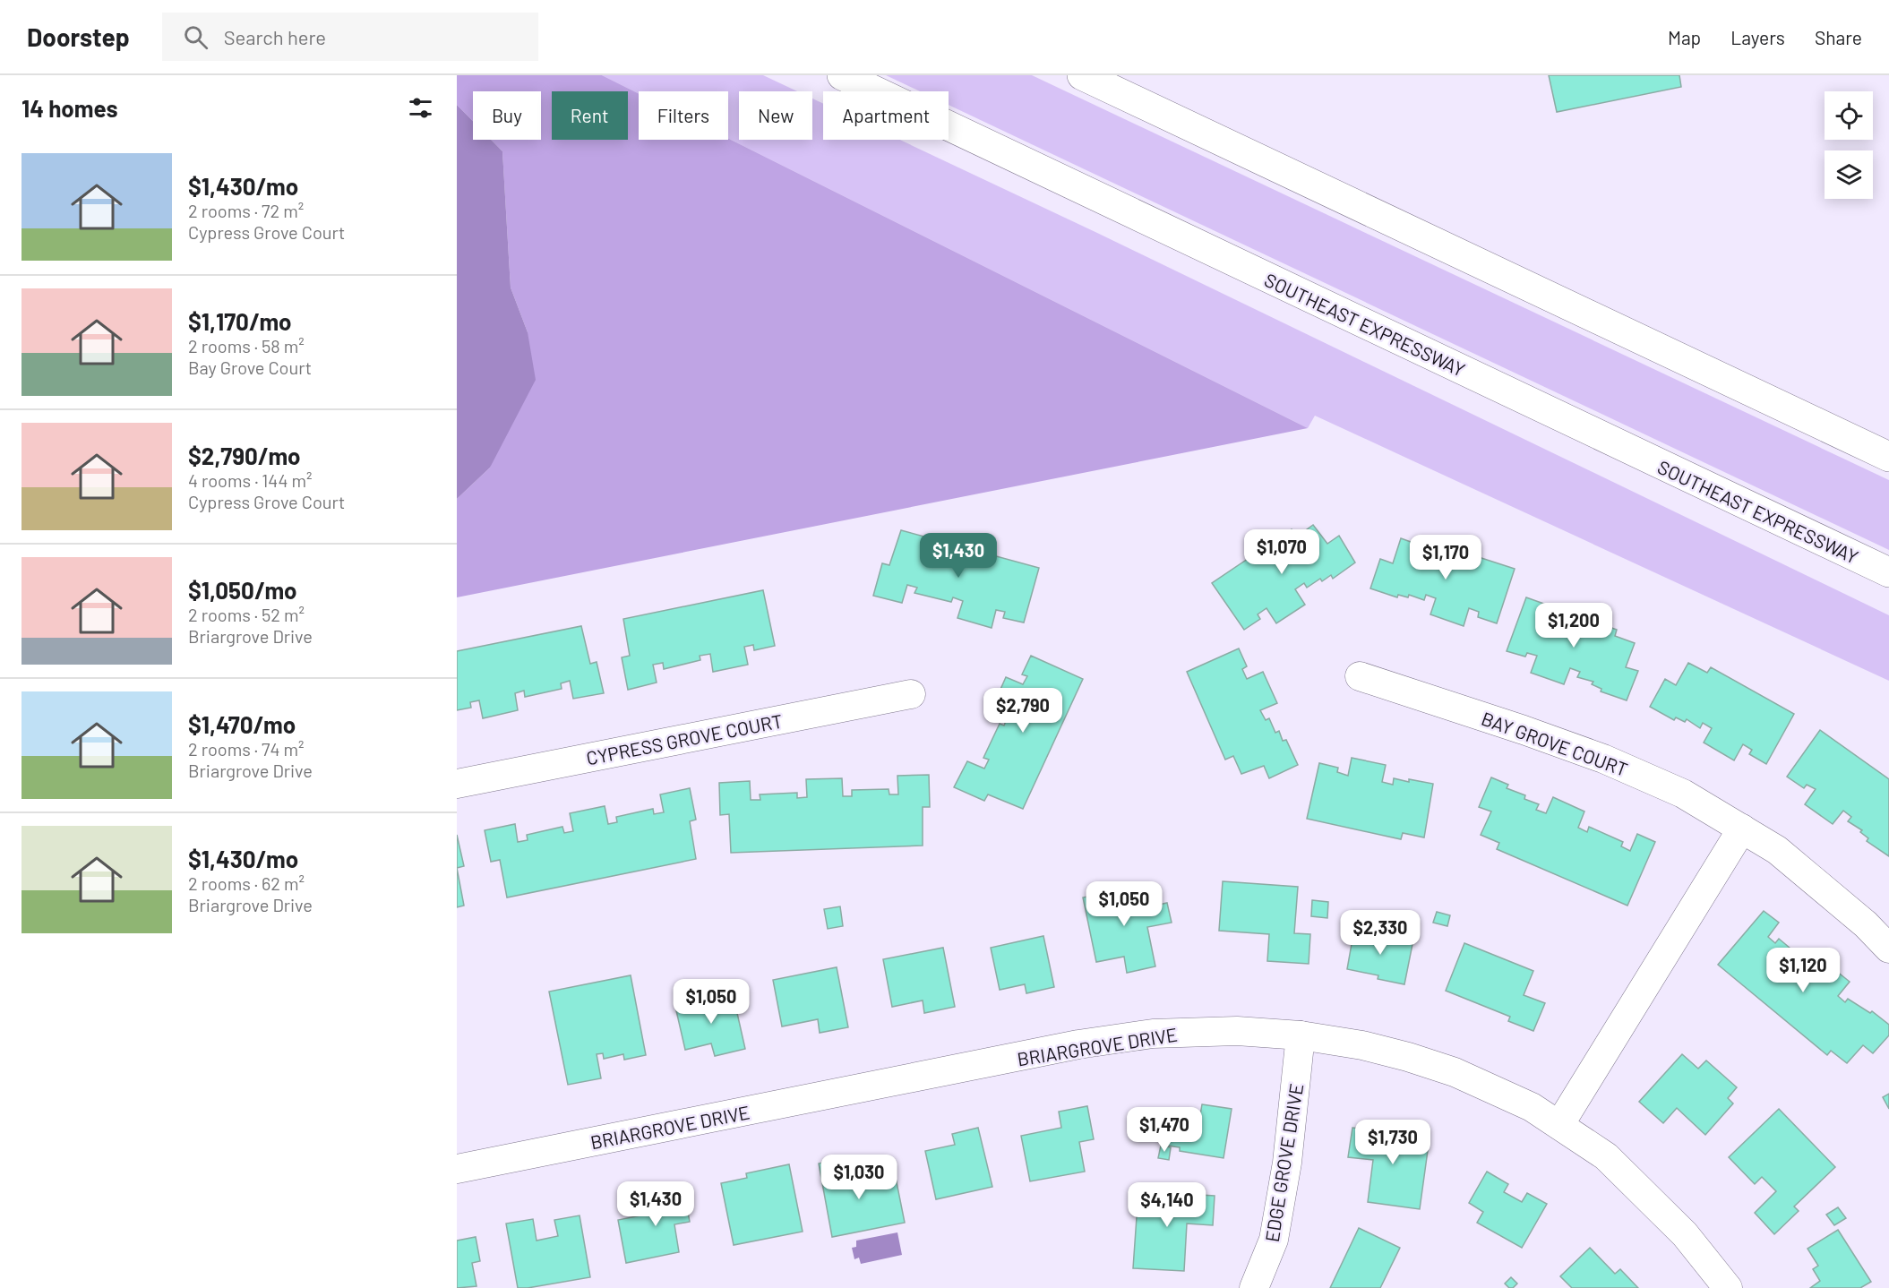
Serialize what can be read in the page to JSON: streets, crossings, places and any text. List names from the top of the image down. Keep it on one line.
{"streets":{"highway":["SOUTHEAST EXPRESSWAY"],"street":["CYPRESS GROVE COURT","BAY GROVE COURT","BRIARGROVE DRIVE","EDGE GROVE DRIVE"]},"crossings":[["BRIARGROVE DRIVE","EDGE GROVE DRIVE"]],"page":{"header":"Doorstep","search":"Search here","nav":["Map","Layers","Share"],"heading":"14 homes","chip":["Buy","Rent","Filters","New","Apartment"],"list":[{"name":"$1,430/mo","note":"2 rooms · 72 m² · Cypress Grove Court"},{"name":"$1,170/mo","note":"2 rooms · 58 m² · Bay Grove Court"},{"name":"$2,790/mo","note":"4 rooms · 144 m² · Cypress Grove Court"},{"name":"$1,050/mo","note":"2 rooms · 52 m² · Briargrove Drive"},{"name":"$1,470/mo","note":"2 rooms · 74 m² · Briargrove Drive"},{"name":"$1,430/mo","note":"2 rooms · 62 m² · Briargrove Drive"}],"price":["$1,070","$1,430","$1,170","$1,200","$2,790","$1,050","$2,330","$1,120","$1,050","$1,470","$1,730","$1,030","$1,430","$4,140"]}}
